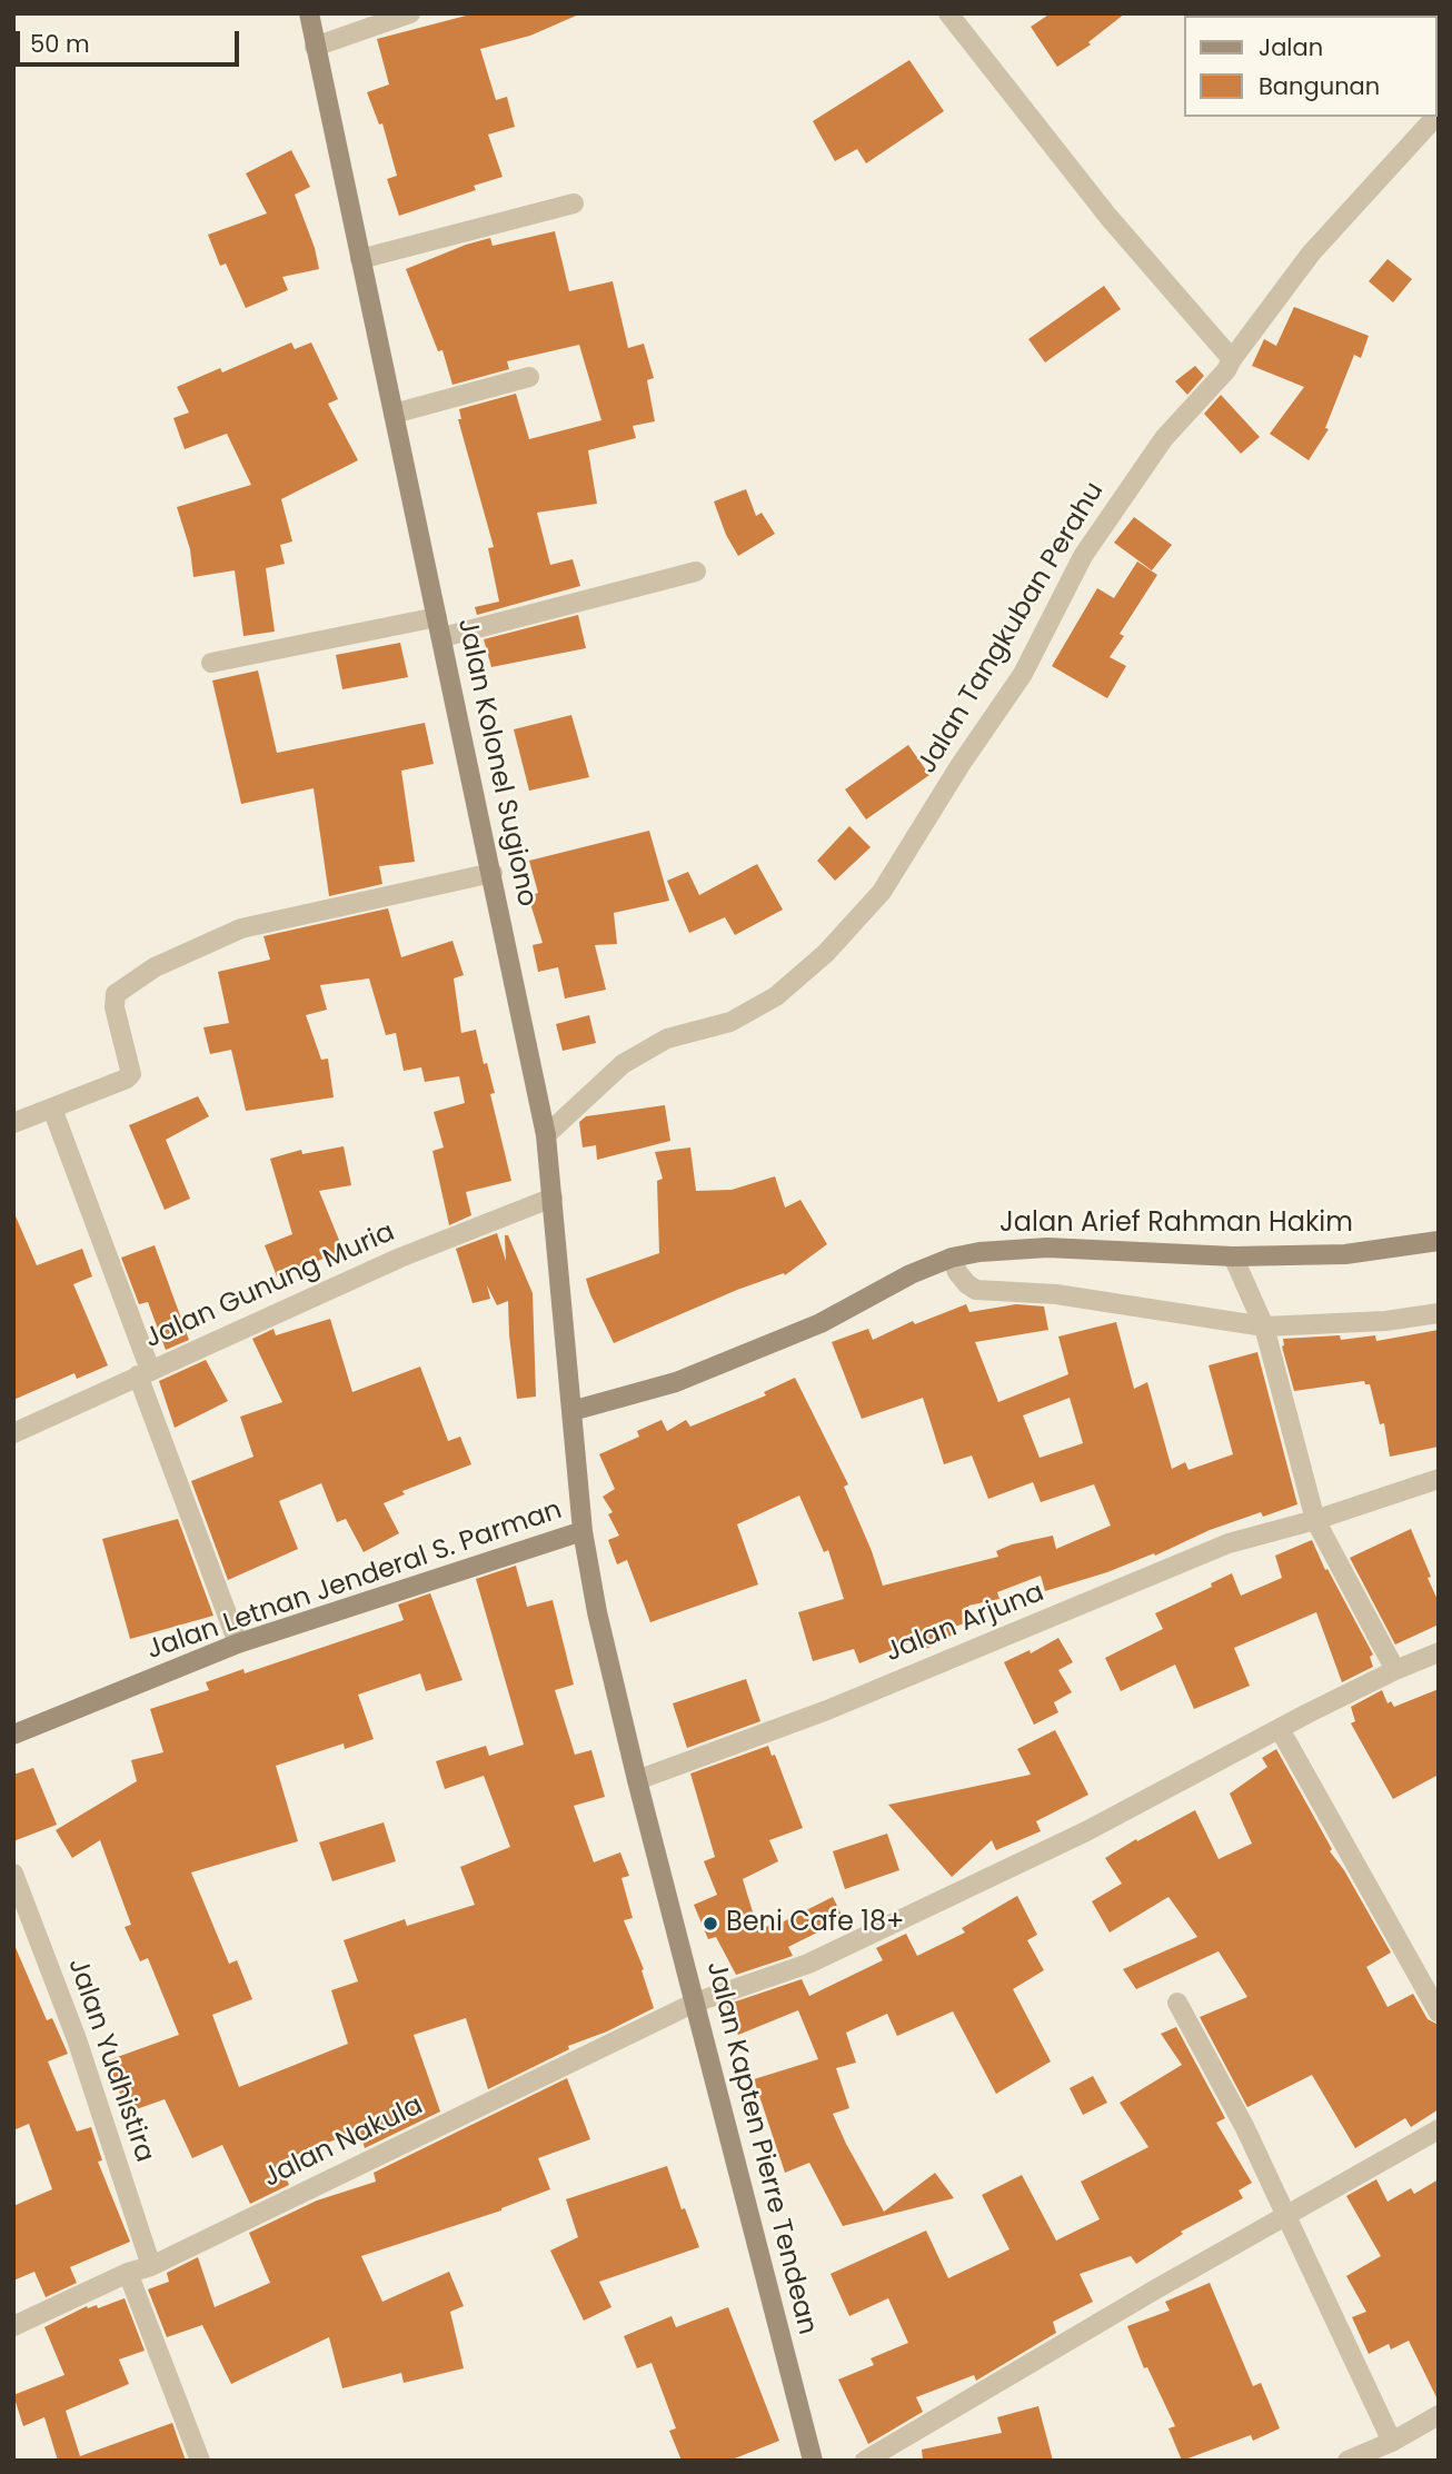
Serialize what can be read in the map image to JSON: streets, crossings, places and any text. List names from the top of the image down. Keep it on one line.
{"streets":{"street":["Jalan Tangkuban Perahu","Jalan Kolonel Sugiono","Jalan Arief Rahman Hakim","Jalan Gunung Muria","Jalan Letnan Jenderal S. Parman","Jalan Arjuna","Jalan Yudhistira","Jalan Nakula","Jalan Kapten Pierre Tendean"]},"crossings":[["Jalan Tangkuban Perahu","Jalan Kolonel Sugiono"],["Jalan Kolonel Sugiono","Jalan Arief Rahman Hakim"],["Jalan Kolonel Sugiono","Jalan Gunung Muria"],["Jalan Kolonel Sugiono","Jalan Letnan Jenderal S. Parman"],["Jalan Kolonel Sugiono","Jalan Kapten Pierre Tendean"],["Jalan Letnan Jenderal S. Parman","Jalan Kapten Pierre Tendean"],["Jalan Arjuna","Jalan Kapten Pierre Tendean"],["Jalan Yudhistira","Jalan Nakula"],["Jalan Nakula","Jalan Kapten Pierre Tendean"]],"places":["Beni Cafe 18+"],"legend":["Jalan","Bangunan"],"scale_bar":"50 m"}
